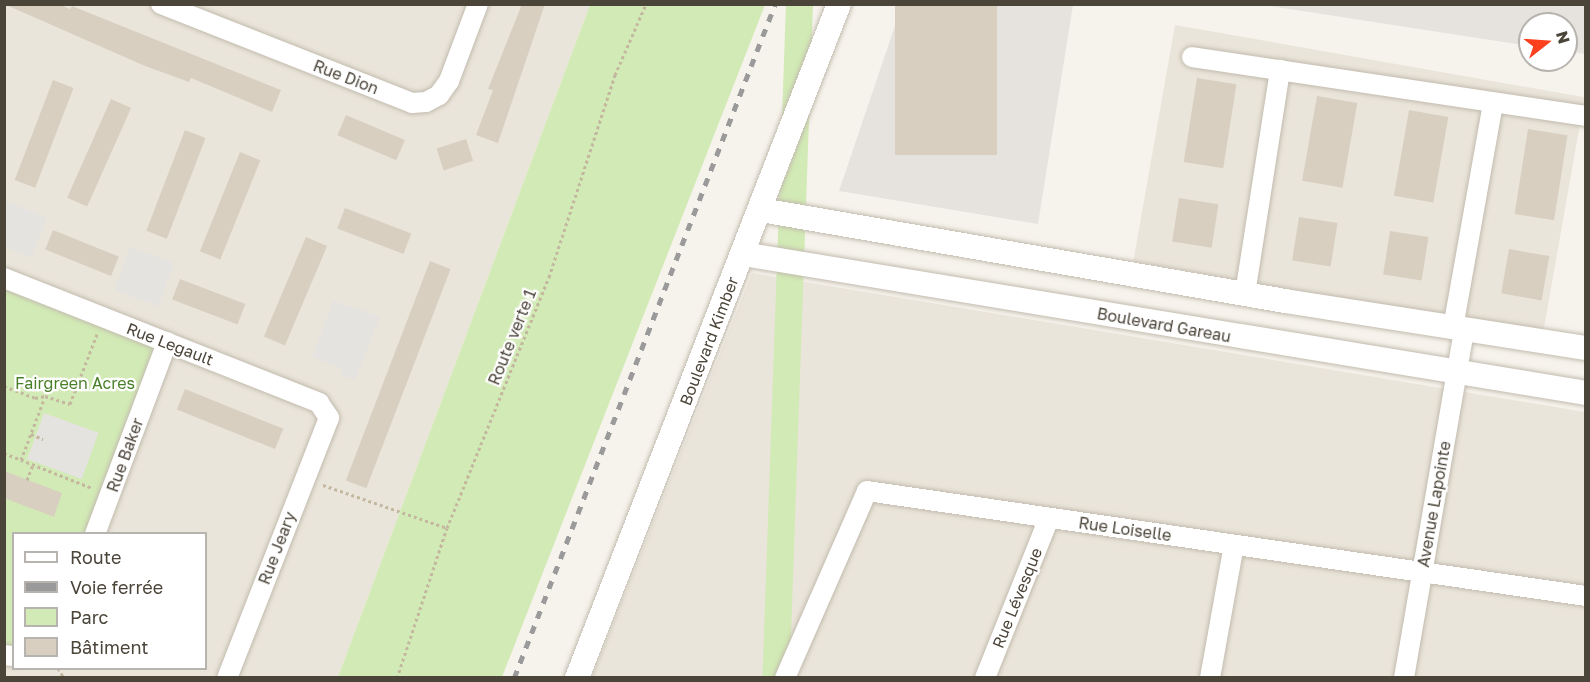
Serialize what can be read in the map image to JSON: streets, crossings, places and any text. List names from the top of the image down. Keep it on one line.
{"streets":{"street":["Rue Dion","Boulevard Gareau","Boulevard Kimber","Rue Legault","Rue Baker","Avenue Lapointe","Rue Loiselle","Rue Jeary","Rue Lévesque"],"path":["Route verte 1"]},"crossings":[["Boulevard Gareau","Boulevard Kimber"],["Boulevard Gareau","Avenue Lapointe"],["Rue Legault","Rue Baker"],["Rue Legault","Rue Jeary"],["Avenue Lapointe","Rue Loiselle"],["Rue Loiselle","Rue Lévesque"]],"parks":["Fairgreen Acres"],"legend":["Route","Voie ferrée","Parc","Bâtiment"],"north":"right"}
